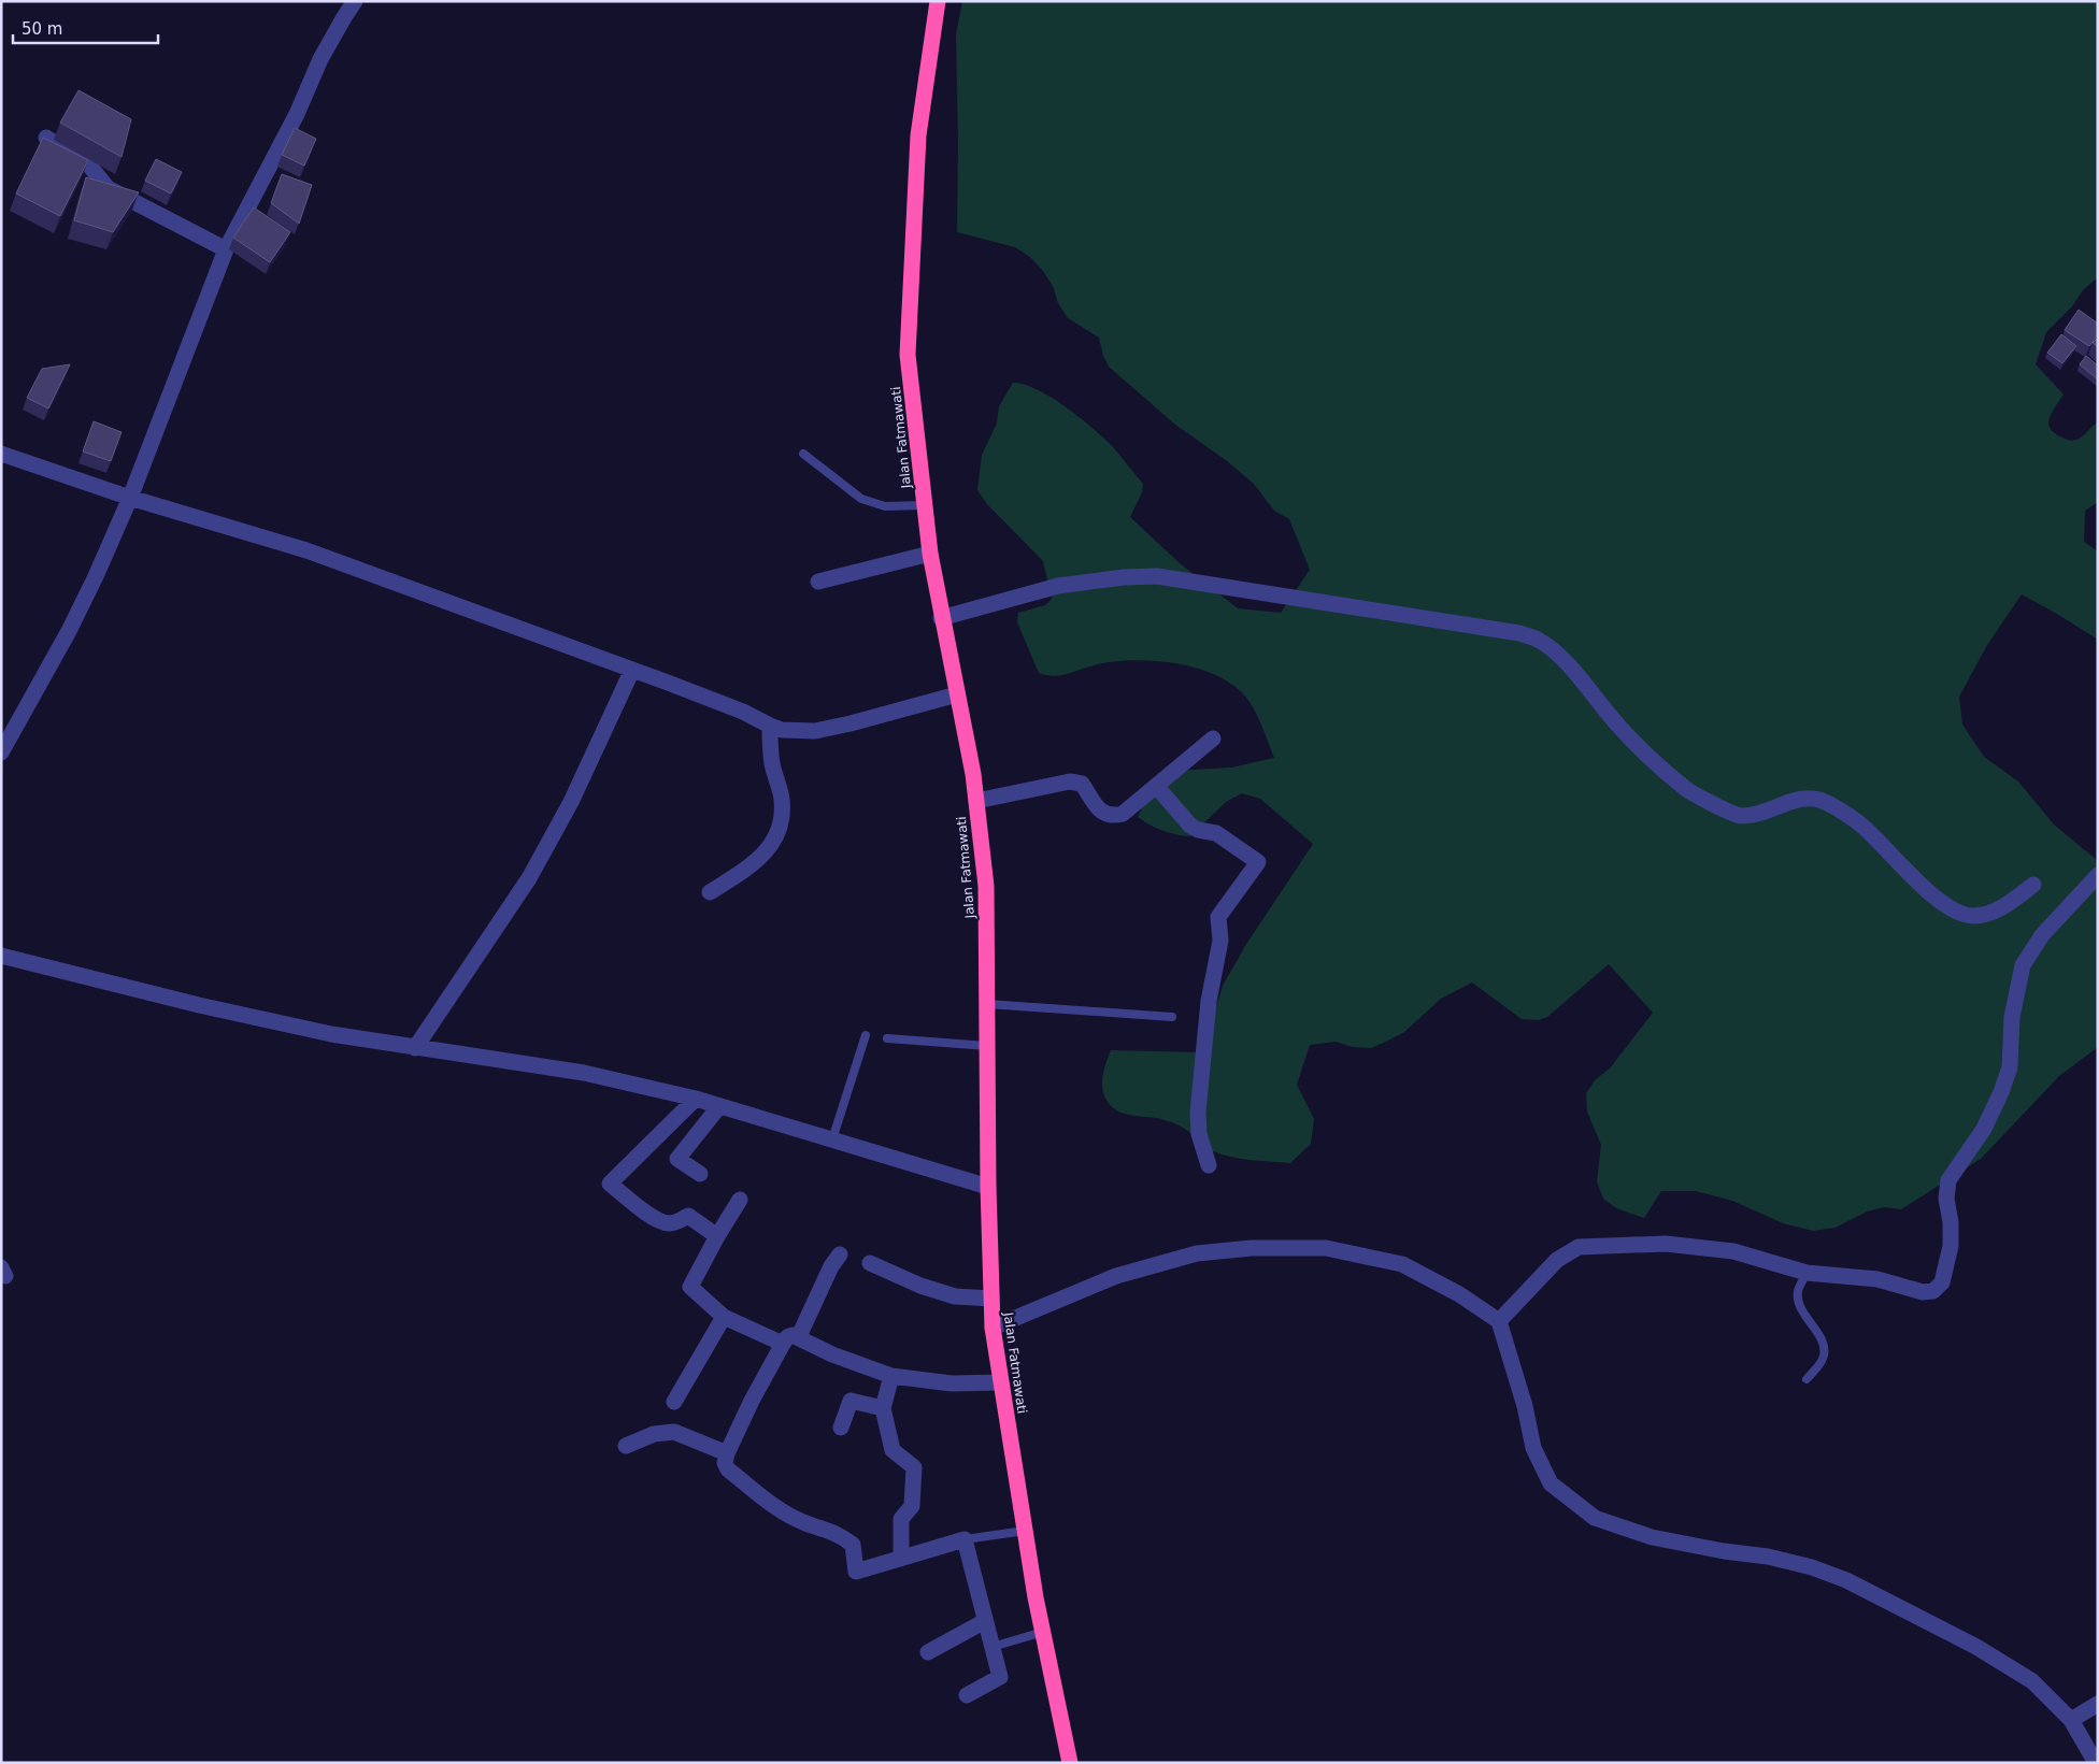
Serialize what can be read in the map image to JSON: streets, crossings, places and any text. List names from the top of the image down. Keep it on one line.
{"streets":{"highway":["Jalan Fatmawati"]},"scale_bar":"50 m"}
